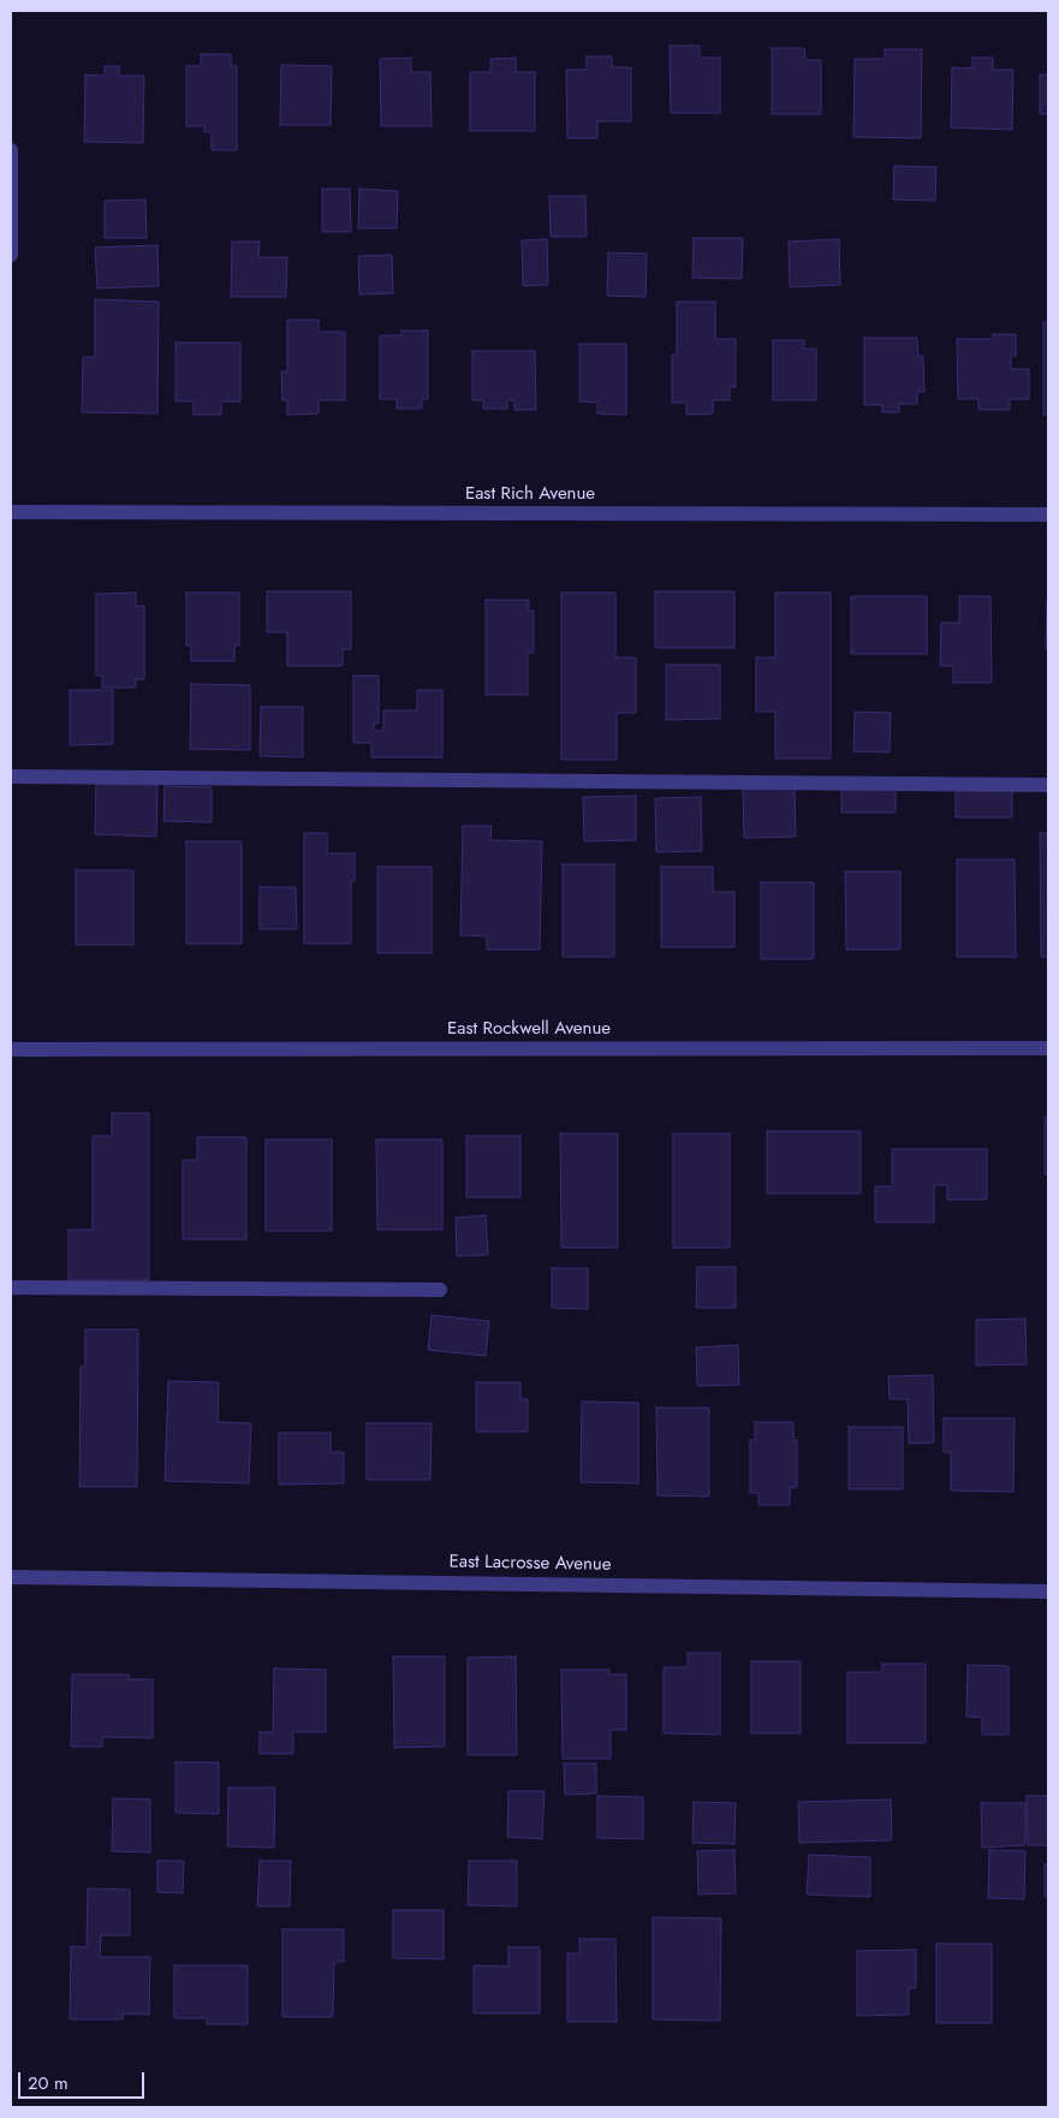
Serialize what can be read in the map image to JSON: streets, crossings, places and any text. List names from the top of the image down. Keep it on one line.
{"streets":{"street":["East Rich Avenue","East Rockwell Avenue","East Lacrosse Avenue"]},"scale_bar":"20 m"}
